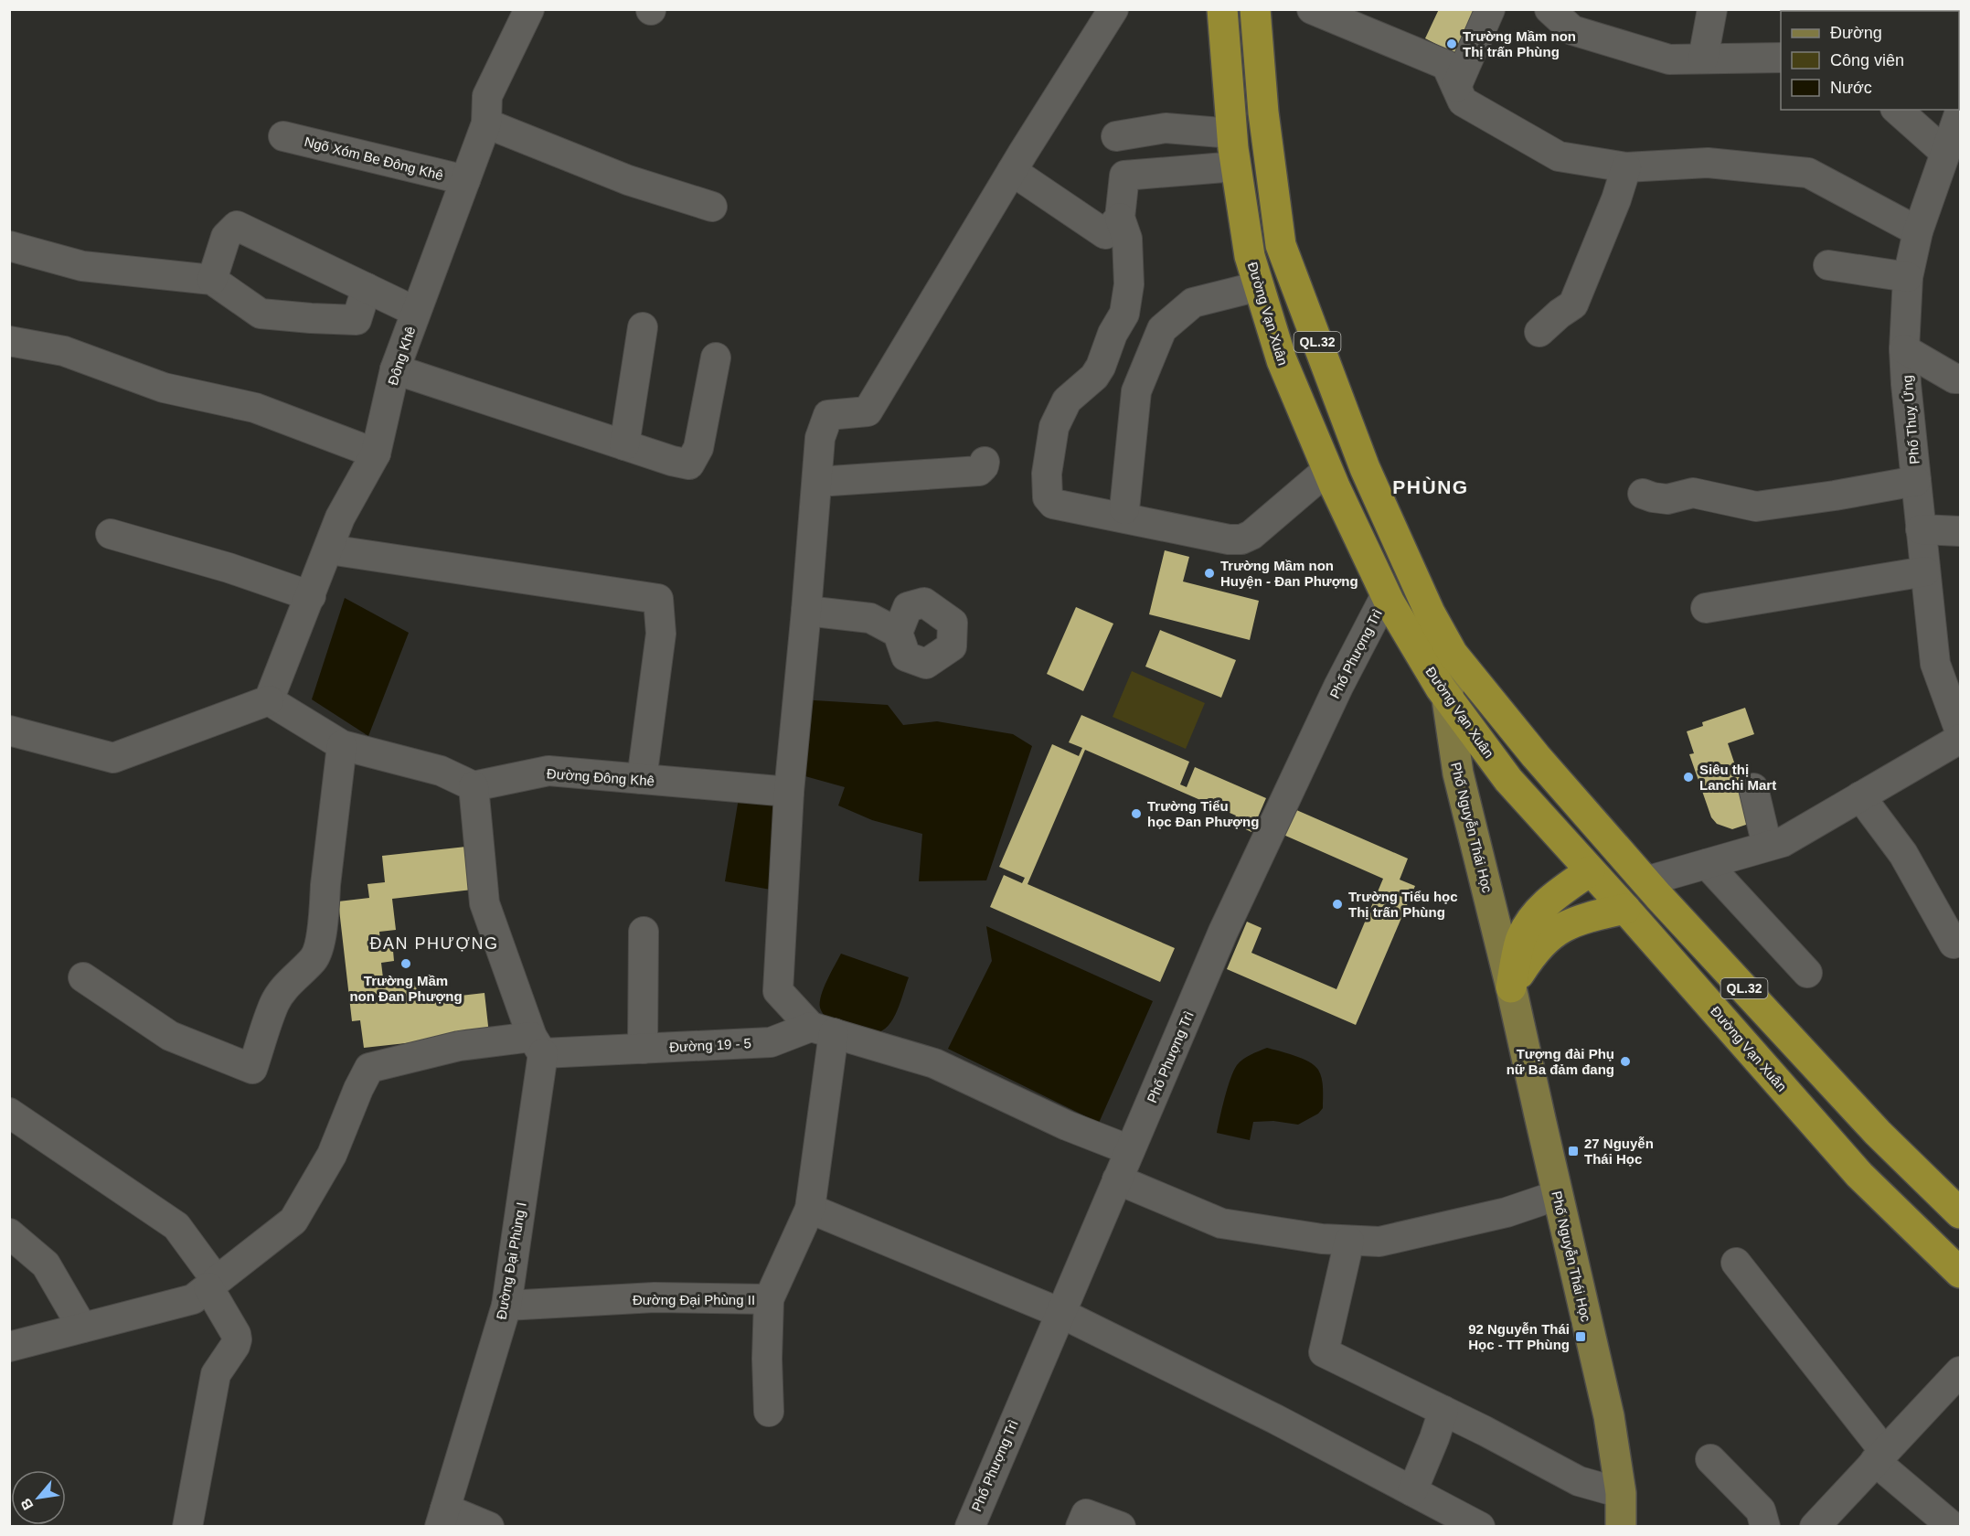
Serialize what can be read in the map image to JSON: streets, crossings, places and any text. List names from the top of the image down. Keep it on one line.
{"streets":{"highway":["Đường Vạn Xuân","QL.32"],"main road":["Phố Nguyễn Thái Học"],"street":["Ngõ Xóm Be Đông Khê","Đông Khê","Phố Thuỵ Ứng","Phố Phượng Trì","Đường Đông Khê","Đường 19 - 5","Đường Đại Phùng I","Đường Đại Phùng II"]},"crossings":[["Ngõ Xóm Be Đông Khê","Đông Khê"],["Đường Vạn Xuân","Phố Phượng Trì"],["Đường Vạn Xuân","Phố Nguyễn Thái Học"],["Đường 19 - 5","Đường Đại Phùng I"],["Đường 19 - 5","Đường Đại Phùng II"],["Đường Đại Phùng I","Đường Đại Phùng II"]],"districts":["PHÙNG","ĐAN PHƯỢNG"],"places":{"other":["Trường Mầm non Thị trấn Phùng","Trường Mầm non Huyện - Đan Phượng","Siêu thị Lanchi Mart","Trường Tiểu học Đan Phượng","Trường Tiểu học Thị trấn Phùng","Trường Mầm non Đan Phượng","Tượng đài Phụ nữ Ba đảm đang"],"transit":["27 Nguyễn Thái Học","92 Nguyễn Thái Học - TT Phùng"]},"legend":["Đường","Công viên","Nước"],"north":"bottom left"}
